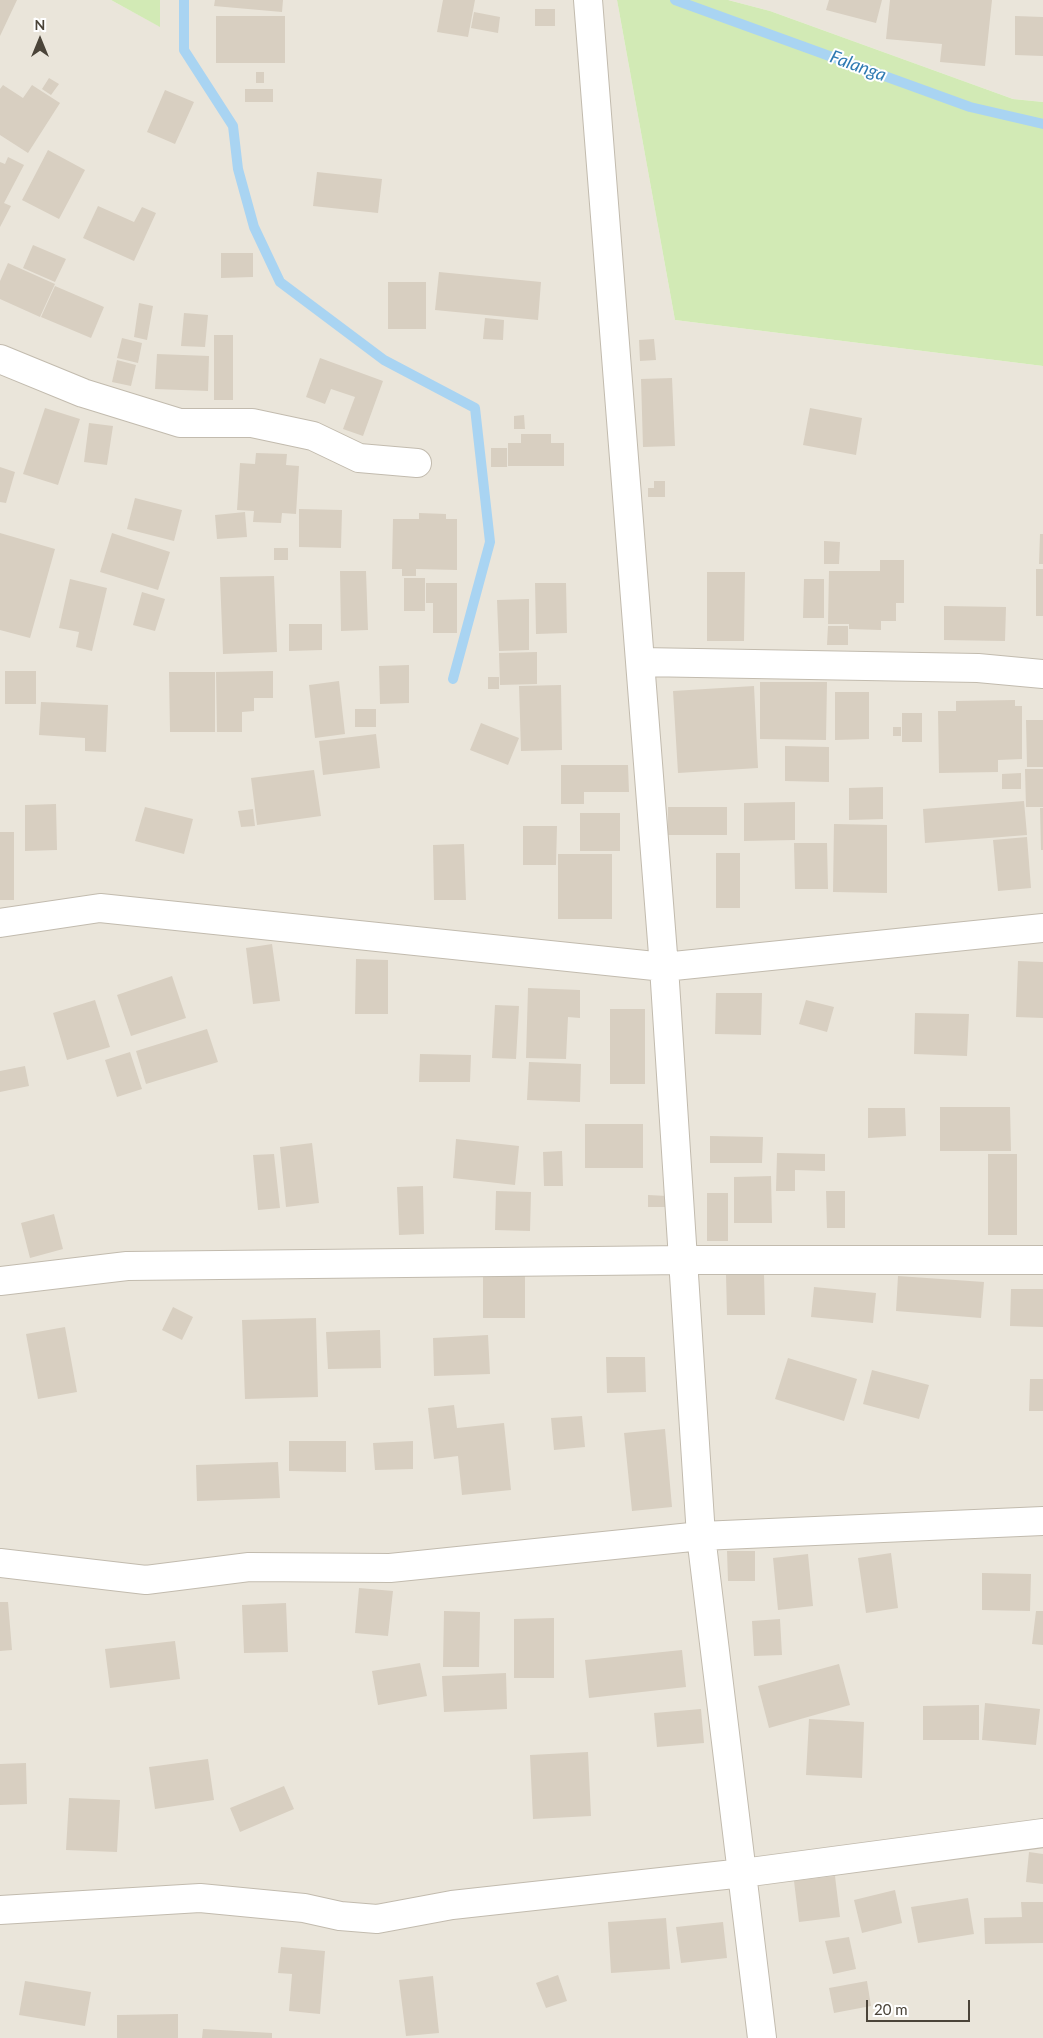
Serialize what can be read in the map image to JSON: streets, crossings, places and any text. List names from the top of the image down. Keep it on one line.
{"water":["Falanga"],"scale_bar":"20 m","north":"top"}
